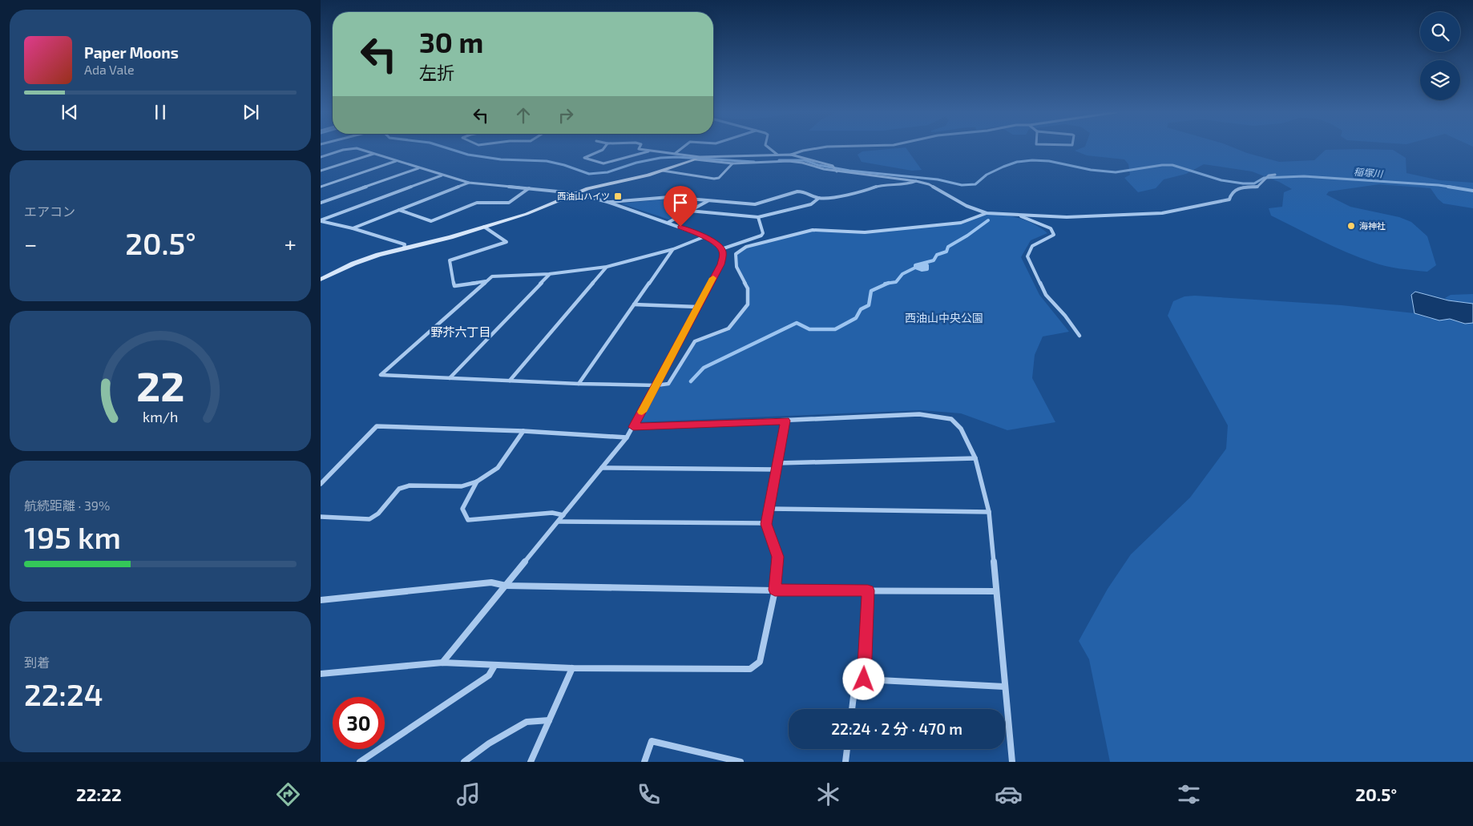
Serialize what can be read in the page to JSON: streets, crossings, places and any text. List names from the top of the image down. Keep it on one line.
{"districts":["野芥六丁目"],"water":["稲塚川"],"parks":["西油山中央公園"],"places":{"transit":["西油山ハイツ"],"other":["海神社"]},"page":{"turn":["30 m","左折"],"song":["Paper Moons","Ada Vale"],"tile":["エアコン",["航続距離 · 39%","195 km"],["到着","22:24"]],"heat":["−","20.5°","+"],"limit":"30","trip":"22:24 · 2 分 · 470 m","tabs":["22:22","20.5°"],"gauge":["22","km/h"]}}
